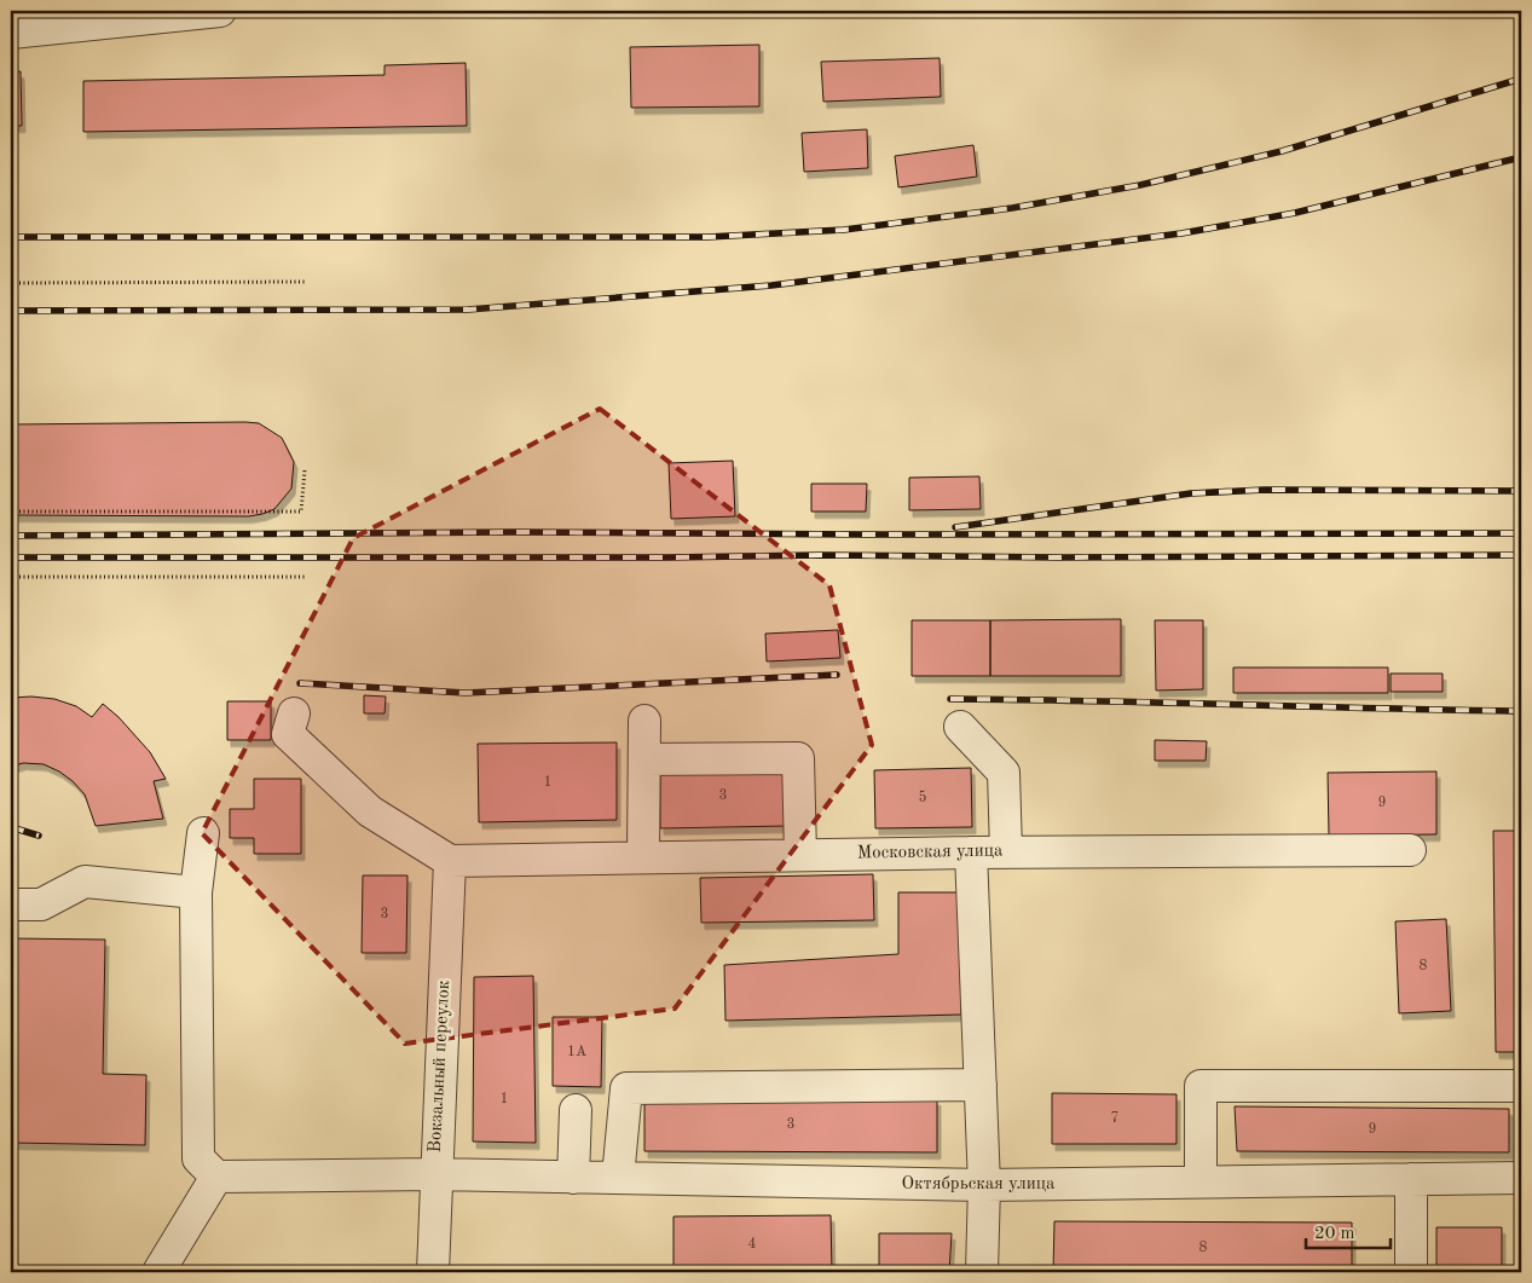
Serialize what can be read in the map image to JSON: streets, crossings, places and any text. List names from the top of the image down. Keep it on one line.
{"streets":{"street":["Московская улица","Вокзальный переулок","Октябрьская улица"]},"crossings":[["Московская улица","Вокзальный переулок"],["Вокзальный переулок","Октябрьская улица"]],"house_numbers":["1","3","5","9","3","8","1А","1","7","3","9","4","8"],"scale_bar":"20 m"}
